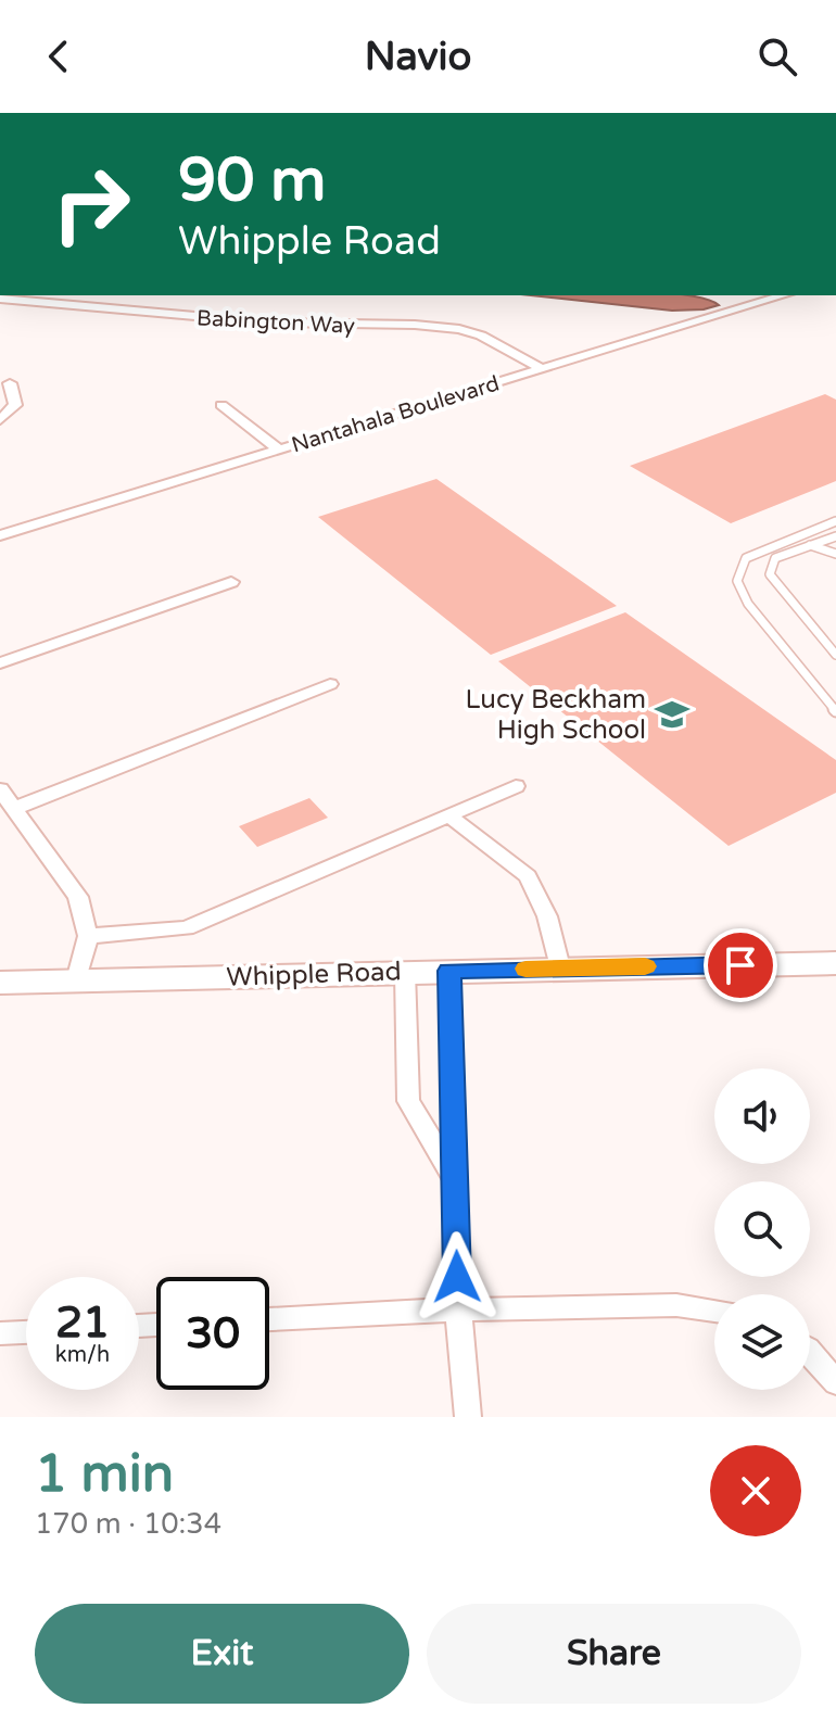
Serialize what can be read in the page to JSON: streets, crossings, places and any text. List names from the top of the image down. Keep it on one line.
{"streets":{"main road":["Whipple Road"],"street":["Babington Way","Nantahala Boulevard"]},"crossings":[["Babington Way","Nantahala Boulevard"]],"places":{"school or university":["Lucy Beckham High School"]},"page":{"header":"Navio","turn":["90 m","Whipple Road"],"speed":"21 km/h","limit":"30","heading":["1 min","170 m · 10:34"],"buttons":["Exit","Share"]}}
